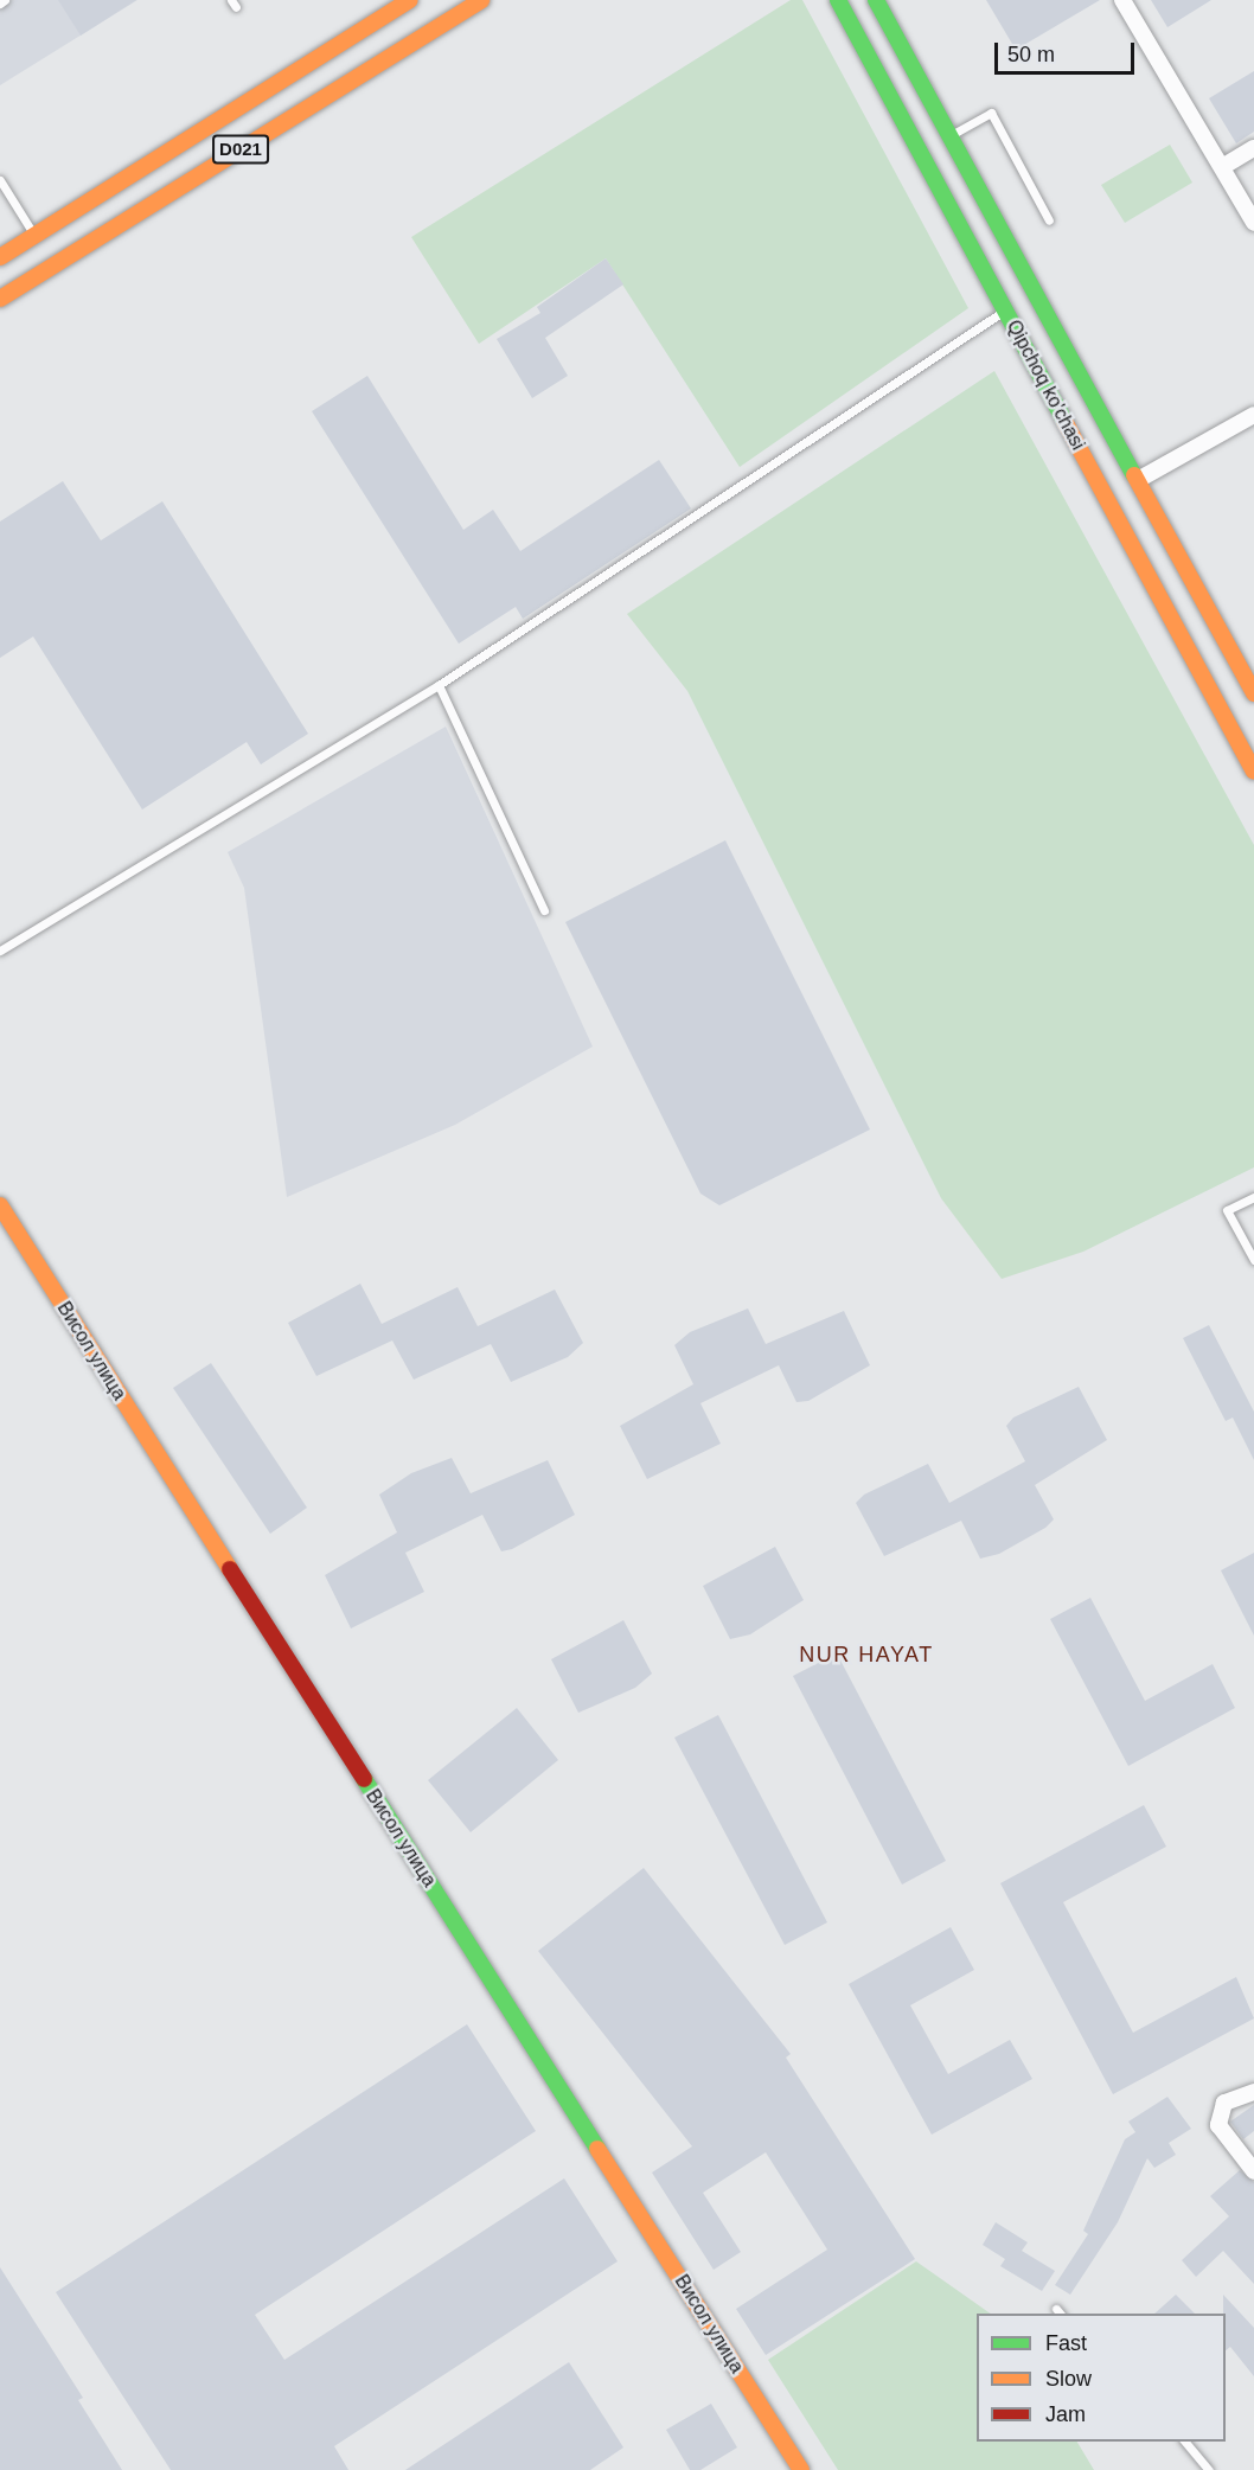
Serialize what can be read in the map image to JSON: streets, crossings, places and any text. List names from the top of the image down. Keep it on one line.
{"streets":{"main road":["D021","Qipchoq ko'chasi","Висол улица"]},"districts":["NUR HAYAT"],"legend":["Fast","Slow","Jam"],"scale_bar":"50 m"}
